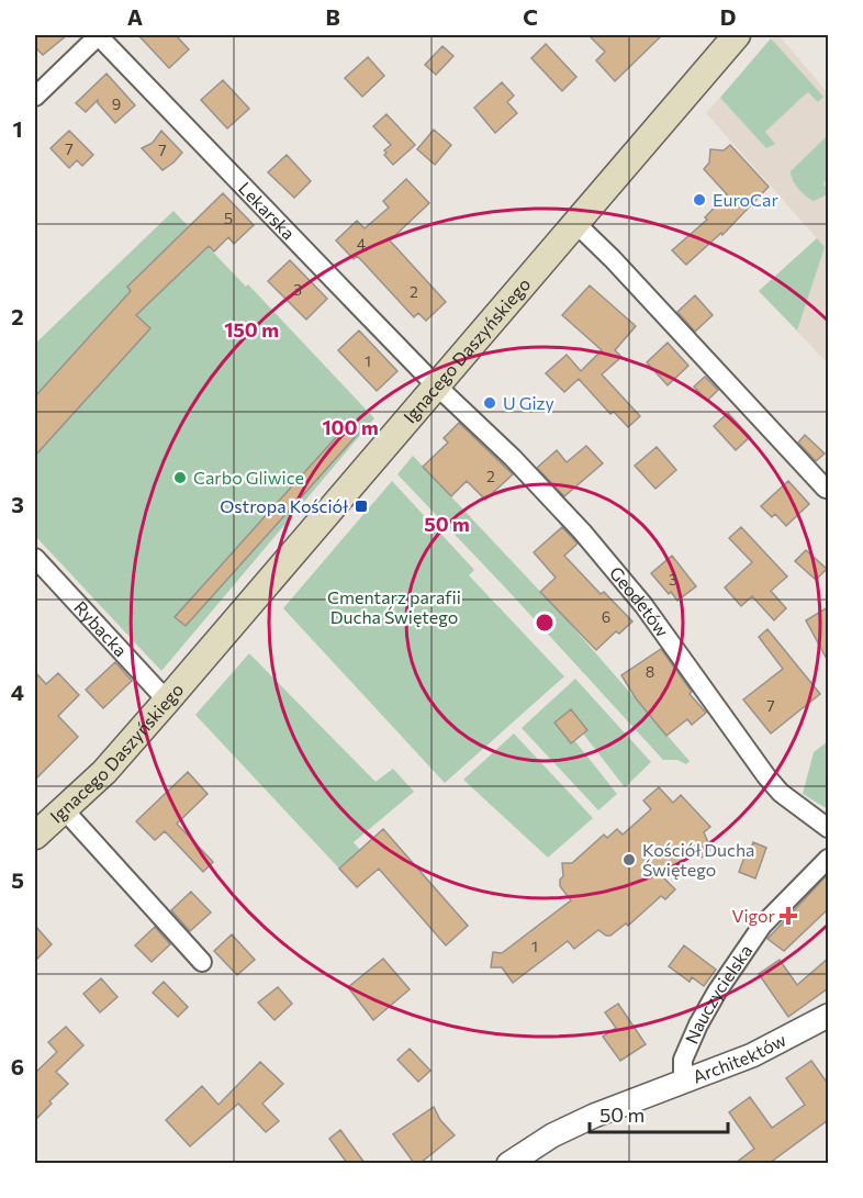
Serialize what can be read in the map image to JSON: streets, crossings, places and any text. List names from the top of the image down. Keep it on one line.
{"streets":{"main road":["Ignacego Daszyńskiego"],"street":["Lekarska","Geodetów","Rybacka","Nauczycielska","Architektów"]},"crossings":[["Lekarska","Ignacego Daszyńskiego"],["Lekarska","Geodetów"],["Ignacego Daszyńskiego","Geodetów"],["Ignacego Daszyńskiego","Rybacka"],["Nauczycielska","Architektów"]],"parks":["Cmentarz parafii Ducha Świętego"],"places":{"other":["EuroCar","U Gizy","Carbo Gliwice","Kościół Ducha Świętego"],"transit":["Ostropa Kościół"],"health":["Vigor"]},"house_numbers":["9","7","7","5","4","3","2","1","2","3","6","8","7","1"],"scale_bar":"50 m","grid":{"columns":["A","B","C","D"],"rows":["1","2","3","4","5","6"]},"rings":["150 m","100 m","50 m"]}
